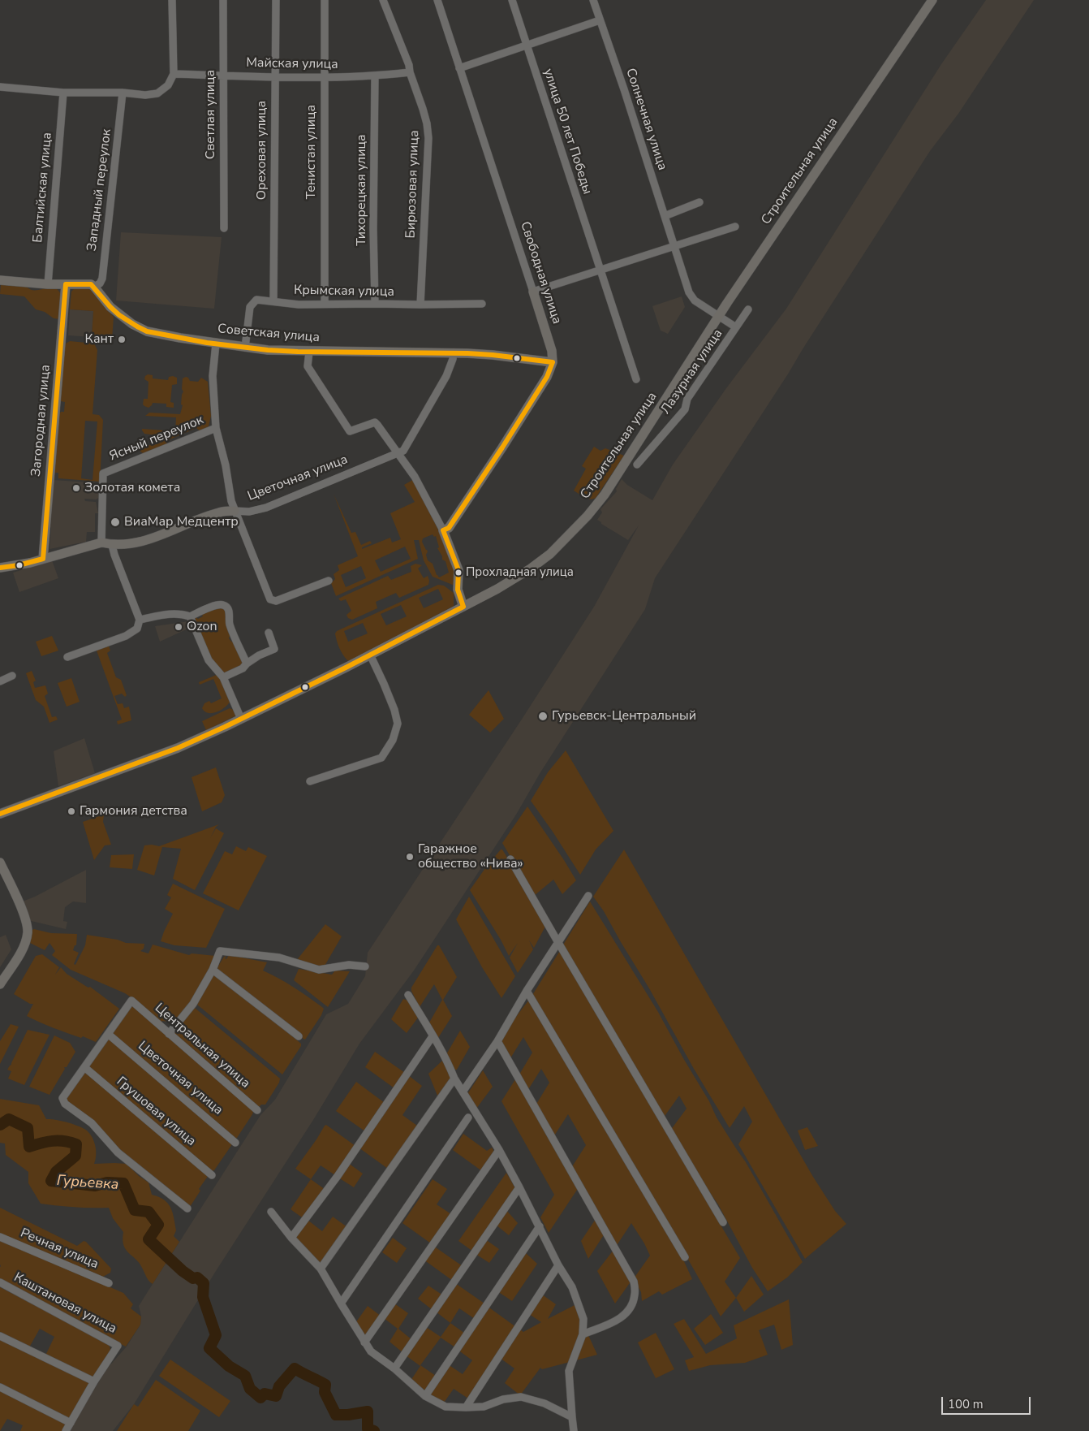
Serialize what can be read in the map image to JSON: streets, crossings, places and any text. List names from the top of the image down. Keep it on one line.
{"streets":{"street":["Майская улица","Светлая улица","Солнечная улица","улица 50 лет Победы","Ореховая улица","Тенистая улица","Строительная улица","Бирюзовая улица","Балтийская улица","Западный переулок","Тихорецкая улица","Свободная улица","Крымская улица","Советская улица","Лазурная улица","Загородная улица","Ясный переулок","Цветочная улица","Центральная улица","Грушовая улица","Речная улица","Каштановая улица"]},"crossings":[["Майская улица","Светлая улица"],["Майская улица","Ореховая улица"],["Майская улица","Тенистая улица"],["Майская улица","Бирюзовая улица"],["Майская улица","Тихорецкая улица"],["Солнечная улица","Строительная улица"],["Солнечная улица","Лазурная улица"],["Ореховая улица","Крымская улица"],["Тенистая улица","Крымская улица"],["Бирюзовая улица","Крымская улица"],["Западный переулок","Советская улица"],["Тихорецкая улица","Крымская улица"],["Свободная улица","Советская улица"],["Крымская улица","Советская улица"],["Ясный переулок","Цветочная улица"],["Цветочная улица","Центральная улица"]],"water":["Гурьевка"],"places":["Кант","Золотая комета","ВиаМар Медцентр","Прохладная улица","Ozon","Гурьевск-Центральный","Гармония детства","Гаражное общество «Нива»"],"scale_bar":"100 m"}
